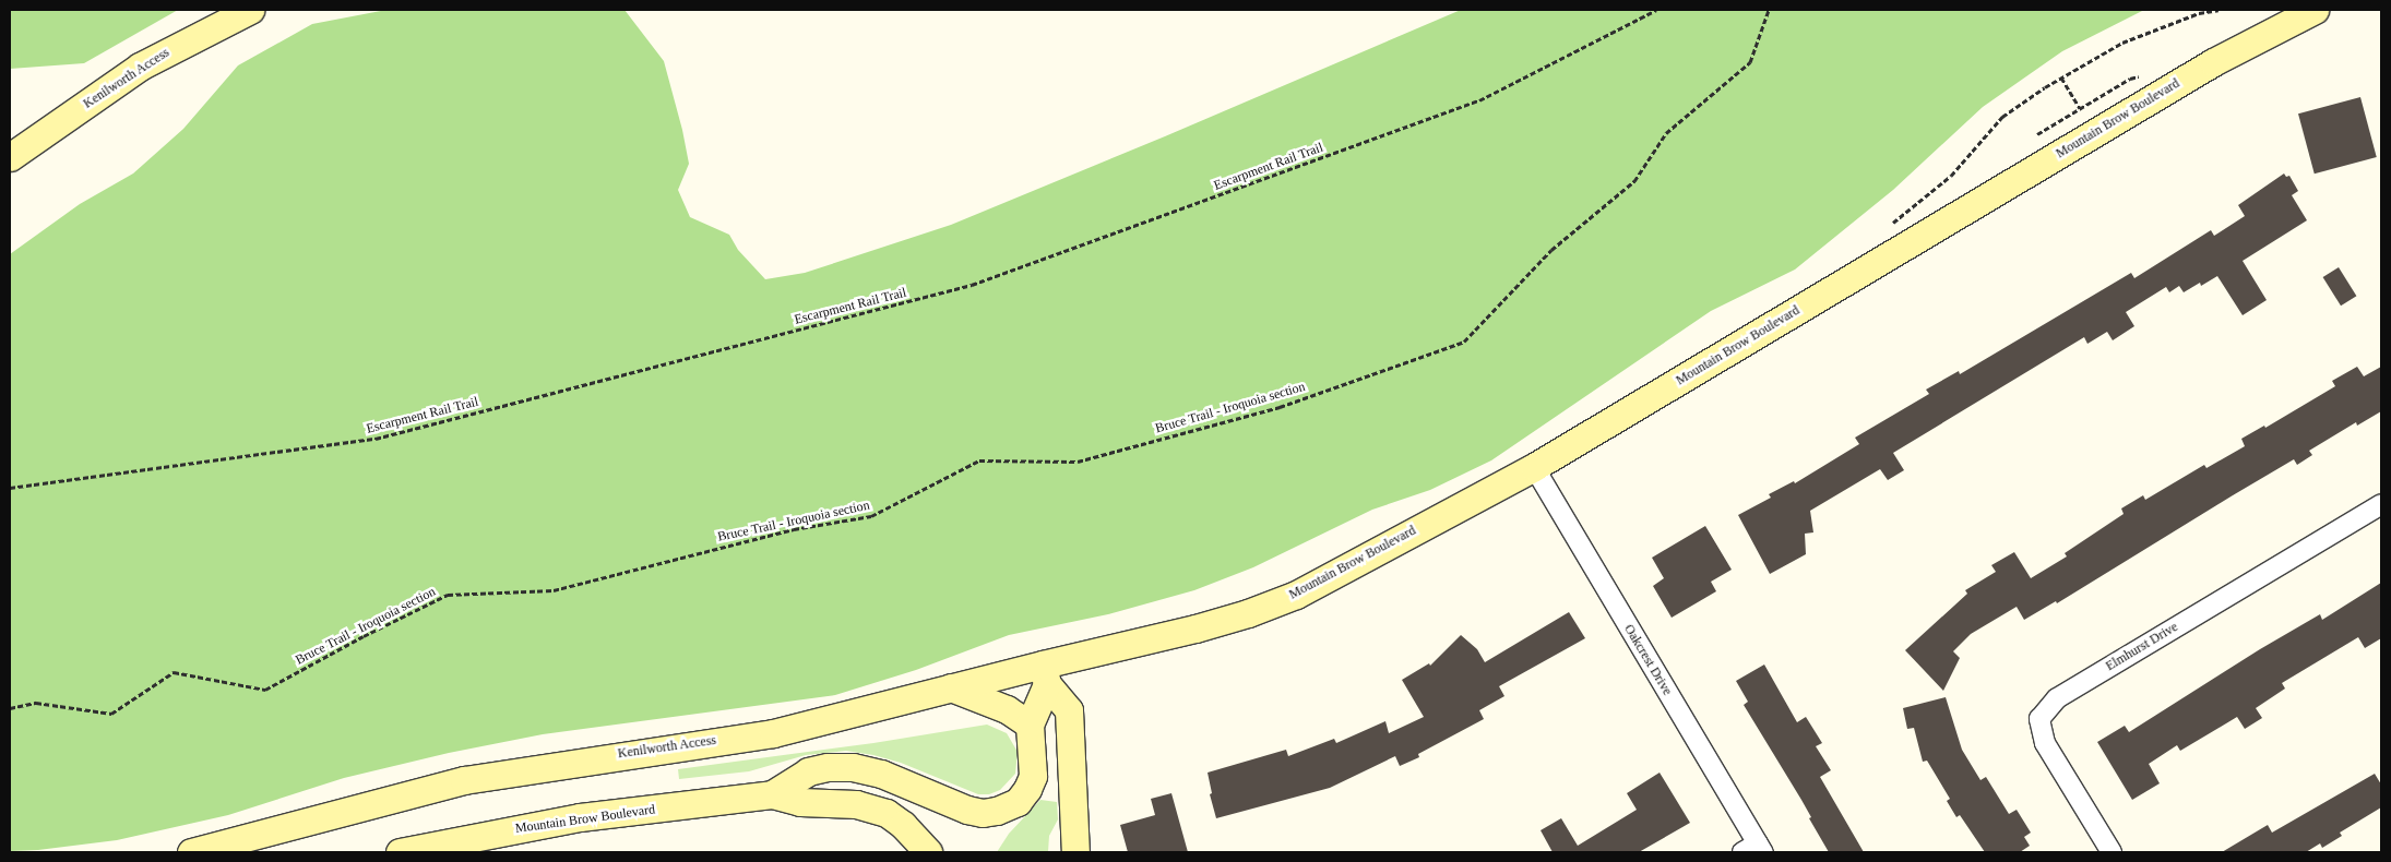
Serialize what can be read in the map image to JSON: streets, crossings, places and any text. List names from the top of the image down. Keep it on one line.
{"streets":{"main road":["Kenilworth Access","Mountain Brow Boulevard"],"street":["Elmhurst Drive","Oakcrest Drive"],"path":["Escarpment Rail Trail","Bruce Trail - Iroquoia section"]},"crossings":[["Kenilworth Access","Mountain Brow Boulevard"],["Mountain Brow Boulevard","Oakcrest Drive"]]}
